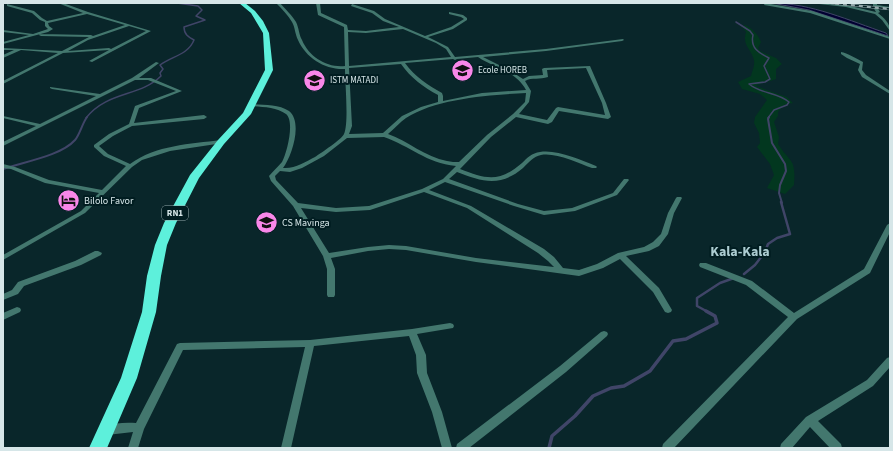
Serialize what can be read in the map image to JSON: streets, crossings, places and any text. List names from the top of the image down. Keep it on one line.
{"streets":{"highway":["RN1"]},"districts":["Kala-Kala"],"places":{"school or university":["Ecole HOREB","ISTM MATADI","CS Mavinga"],"hotel":["Bilolo Favor"]}}
